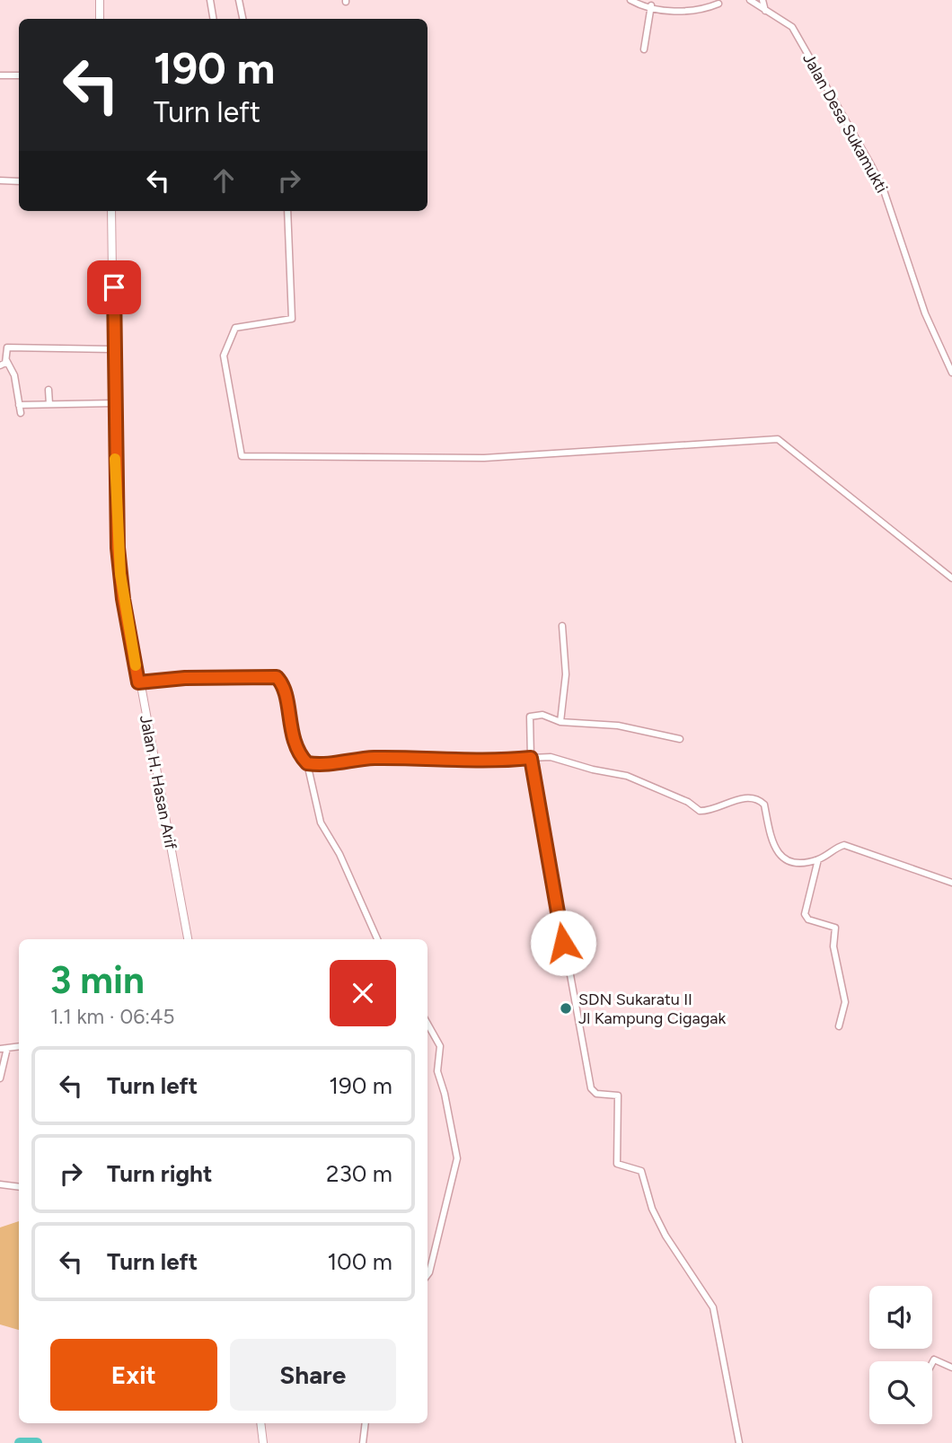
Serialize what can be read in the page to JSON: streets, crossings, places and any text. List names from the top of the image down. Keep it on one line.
{"streets":{"main road":["Jalan H. Hasan Arif"],"street":["Jalan Desa Sukamukti"]},"places":["SDN Sukaratu II Jl Kampung Cigagak"],"page":{"turn":["190 m","Turn left"],"heading":["3 min","1.1 km · 06:45"],"list":[{"name":"Turn left","value":"190 m"},{"name":"Turn right","value":"230 m"},{"name":"Turn left","value":"100 m"}],"buttons":["Exit","Share"]}}
